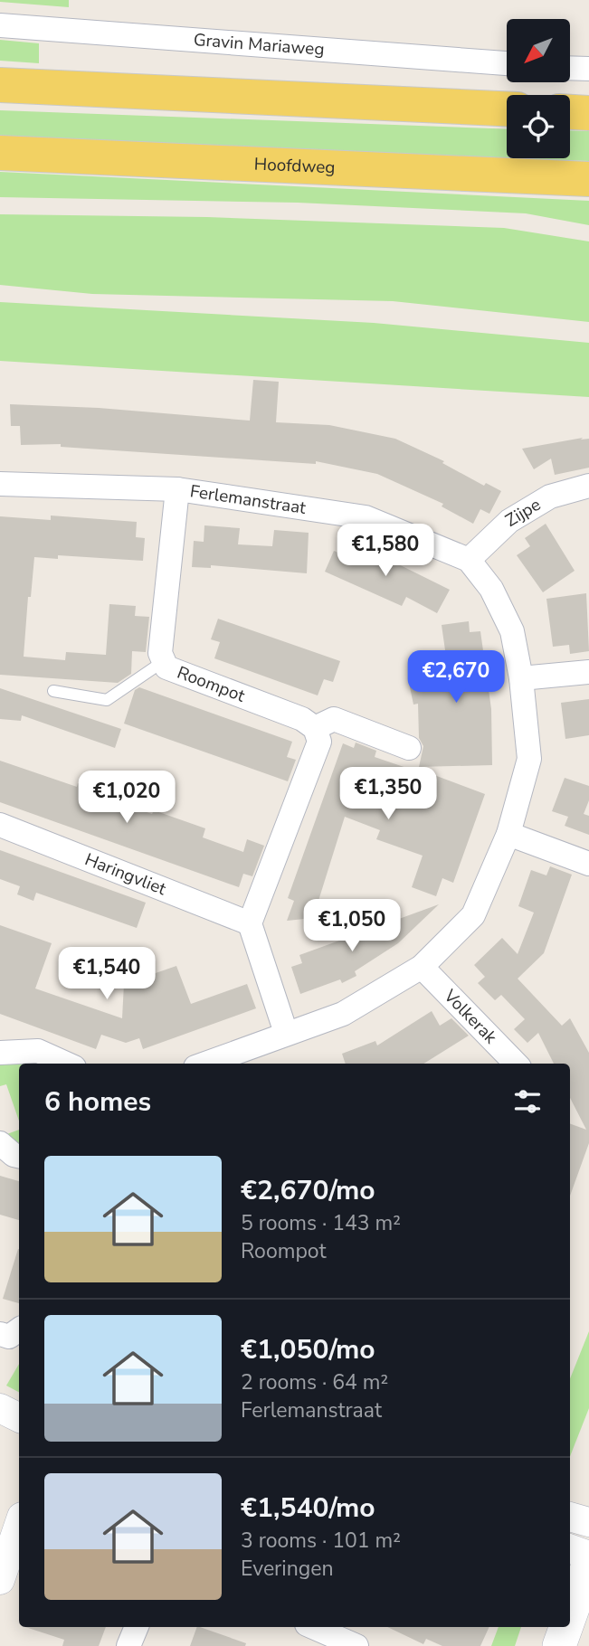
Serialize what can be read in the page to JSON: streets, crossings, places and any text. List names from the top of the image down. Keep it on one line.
{"streets":{"main road":["Hoofdweg"],"street":["Gravin Mariaweg","Ferlemanstraat","Zijpe","Roompot","Haringvliet","Volkerak"]},"crossings":[["Ferlemanstraat","Zijpe"],["Ferlemanstraat","Roompot"],["Ferlemanstraat","Volkerak"]],"north":"bottom left","page":{"price":["€1,580","€2,670","€1,350","€1,020","€1,050","€1,540"],"heading":"6 homes","list":[{"name":"€2,670/mo","note":"5 rooms · 143 m² · Roompot"},{"name":"€1,050/mo","note":"2 rooms · 64 m² · Ferlemanstraat"},{"name":"€1,540/mo","note":"3 rooms · 101 m² · Everingen"}]}}
